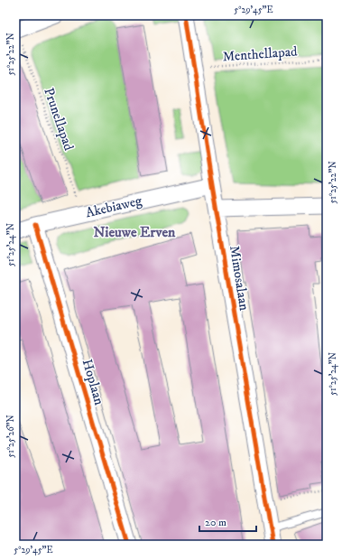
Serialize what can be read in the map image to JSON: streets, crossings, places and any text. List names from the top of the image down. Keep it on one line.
{"streets":{"street":["Akebiaweg","Mimosalaan","Hoplaan"],"path":["Menthellapad","Prunellapad"]},"crossings":[["Menthellapad","Mimosalaan"],["Prunellapad","Akebiaweg"],["Akebiaweg","Mimosalaan"],["Akebiaweg","Hoplaan"]],"districts":["Nieuwe Erven"],"scale_bar":"20 m","coordinates":["5°29'45\"E","51°25'22\"N","51°25'24\"N","51°25'26\"N"]}
